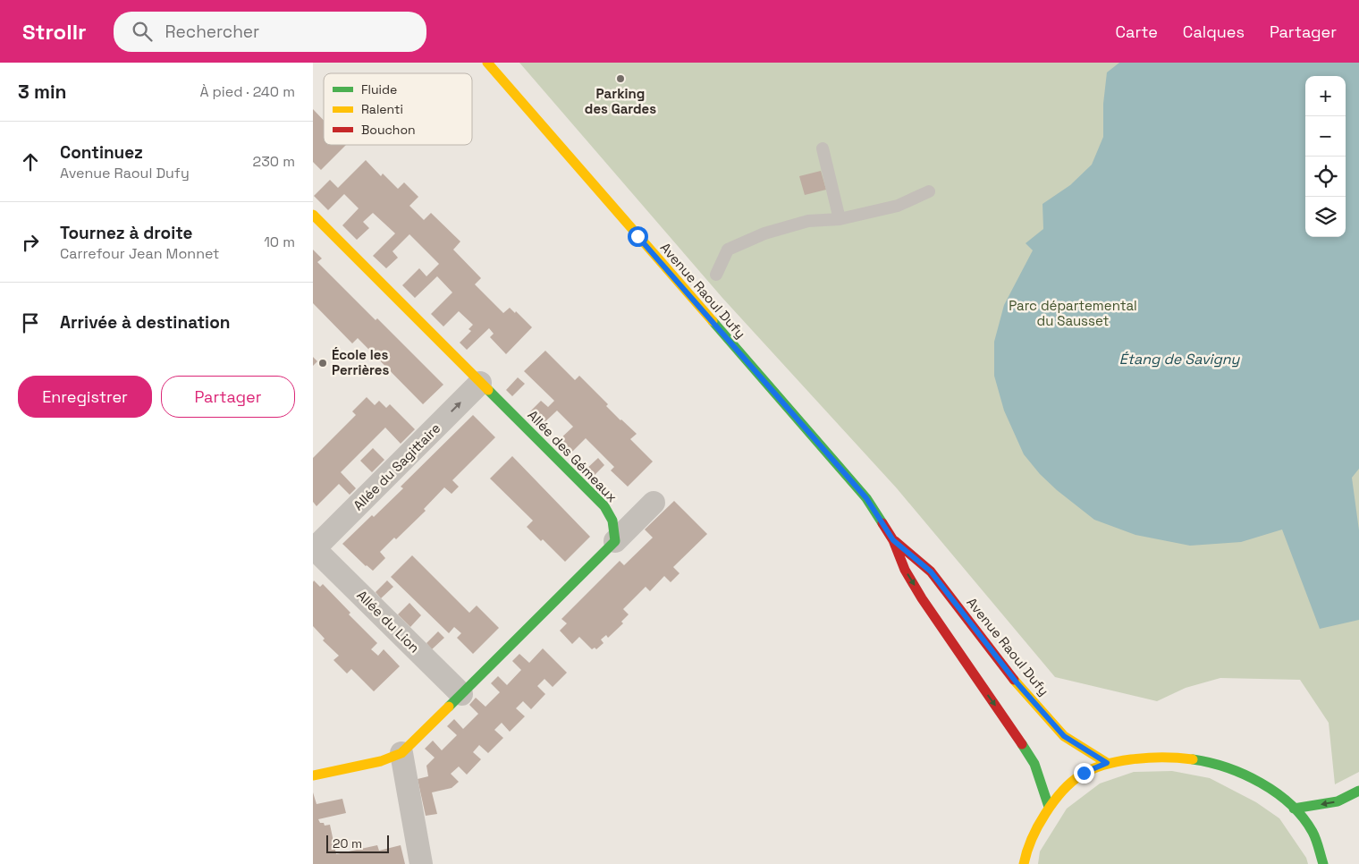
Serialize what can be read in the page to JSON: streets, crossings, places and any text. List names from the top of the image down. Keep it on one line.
{"streets":{"main road":["Avenue Raoul Dufy","Allée des Gémeaux"],"street":["Allée du Sagittaire","Allée du Lion"]},"crossings":[["Allée des Gémeaux","Allée du Sagittaire"],["Allée du Sagittaire","Allée du Lion"]],"one_way":["Allée du Sagittaire"],"water":["Étang de Savigny"],"parks":["Parc départemental du Sausset"],"places":["Parking des Gardes","École les Perrières"],"legend":["Fluide","Ralenti","Bouchon"],"scale_bar":"20 m","page":{"header":"Strollr","search":"Rechercher","nav":["Carte","Calques","Partager"],"heading":["3 min","À pied · 240 m"],"map_buttons":["+","−"],"list":[["Continuez","Avenue Raoul Dufy","230 m"],["Tournez à droite","Carrefour Jean Monnet","10 m"],"Arrivée à destination"],"buttons":["Enregistrer","Partager"],"scale":"20 m"}}
